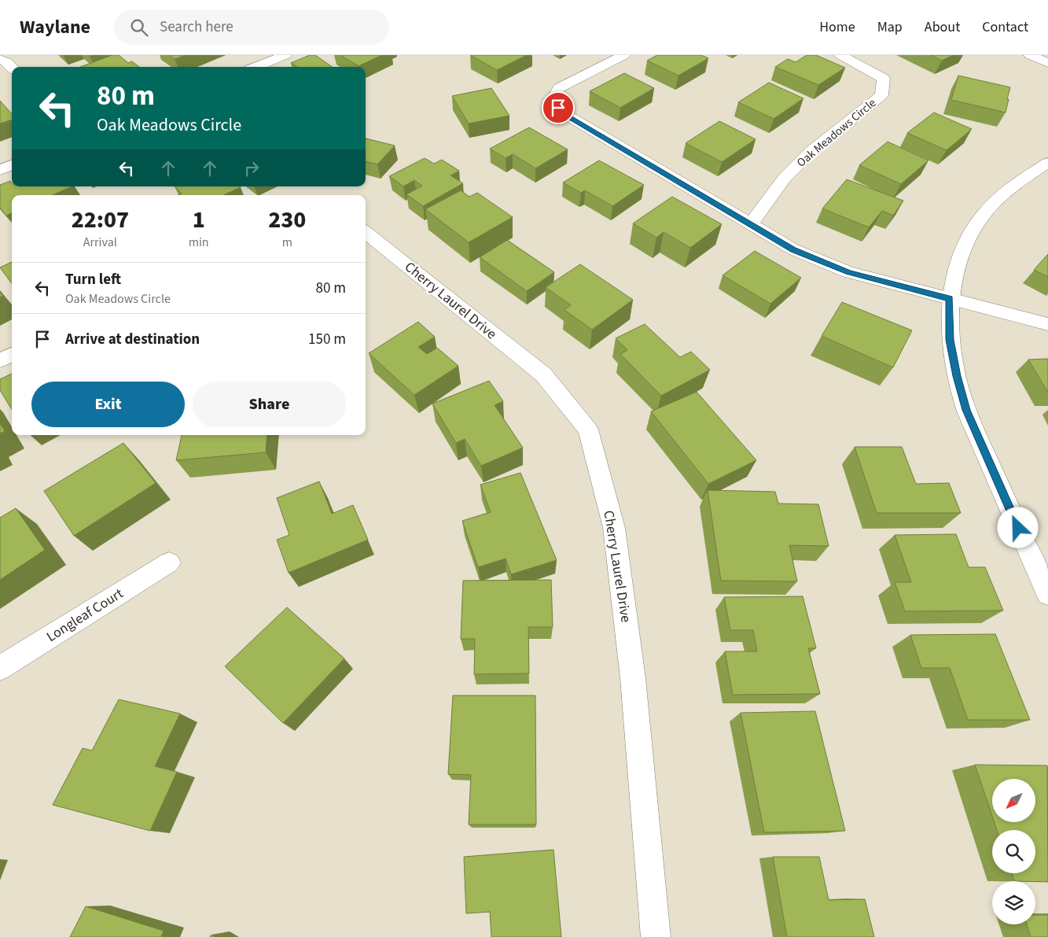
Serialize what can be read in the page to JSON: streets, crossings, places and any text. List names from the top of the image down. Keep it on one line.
{"streets":{"street":["Oak Meadows Circle","Cherry Laurel Drive","Longleaf Court"]},"north":"bottom left","page":{"header":"Waylane","search":"Search here","nav":["Home","Map","About","Contact"],"turn":["80 m","Oak Meadows Circle"],"eta":["22:07","Arrival","1","min","230","m"],"list":[{"name":"Turn left","note":"Oak Meadows Circle","value":"80 m"},{"name":"Arrive at destination","value":"150 m"}],"buttons":["Exit","Share"]}}
